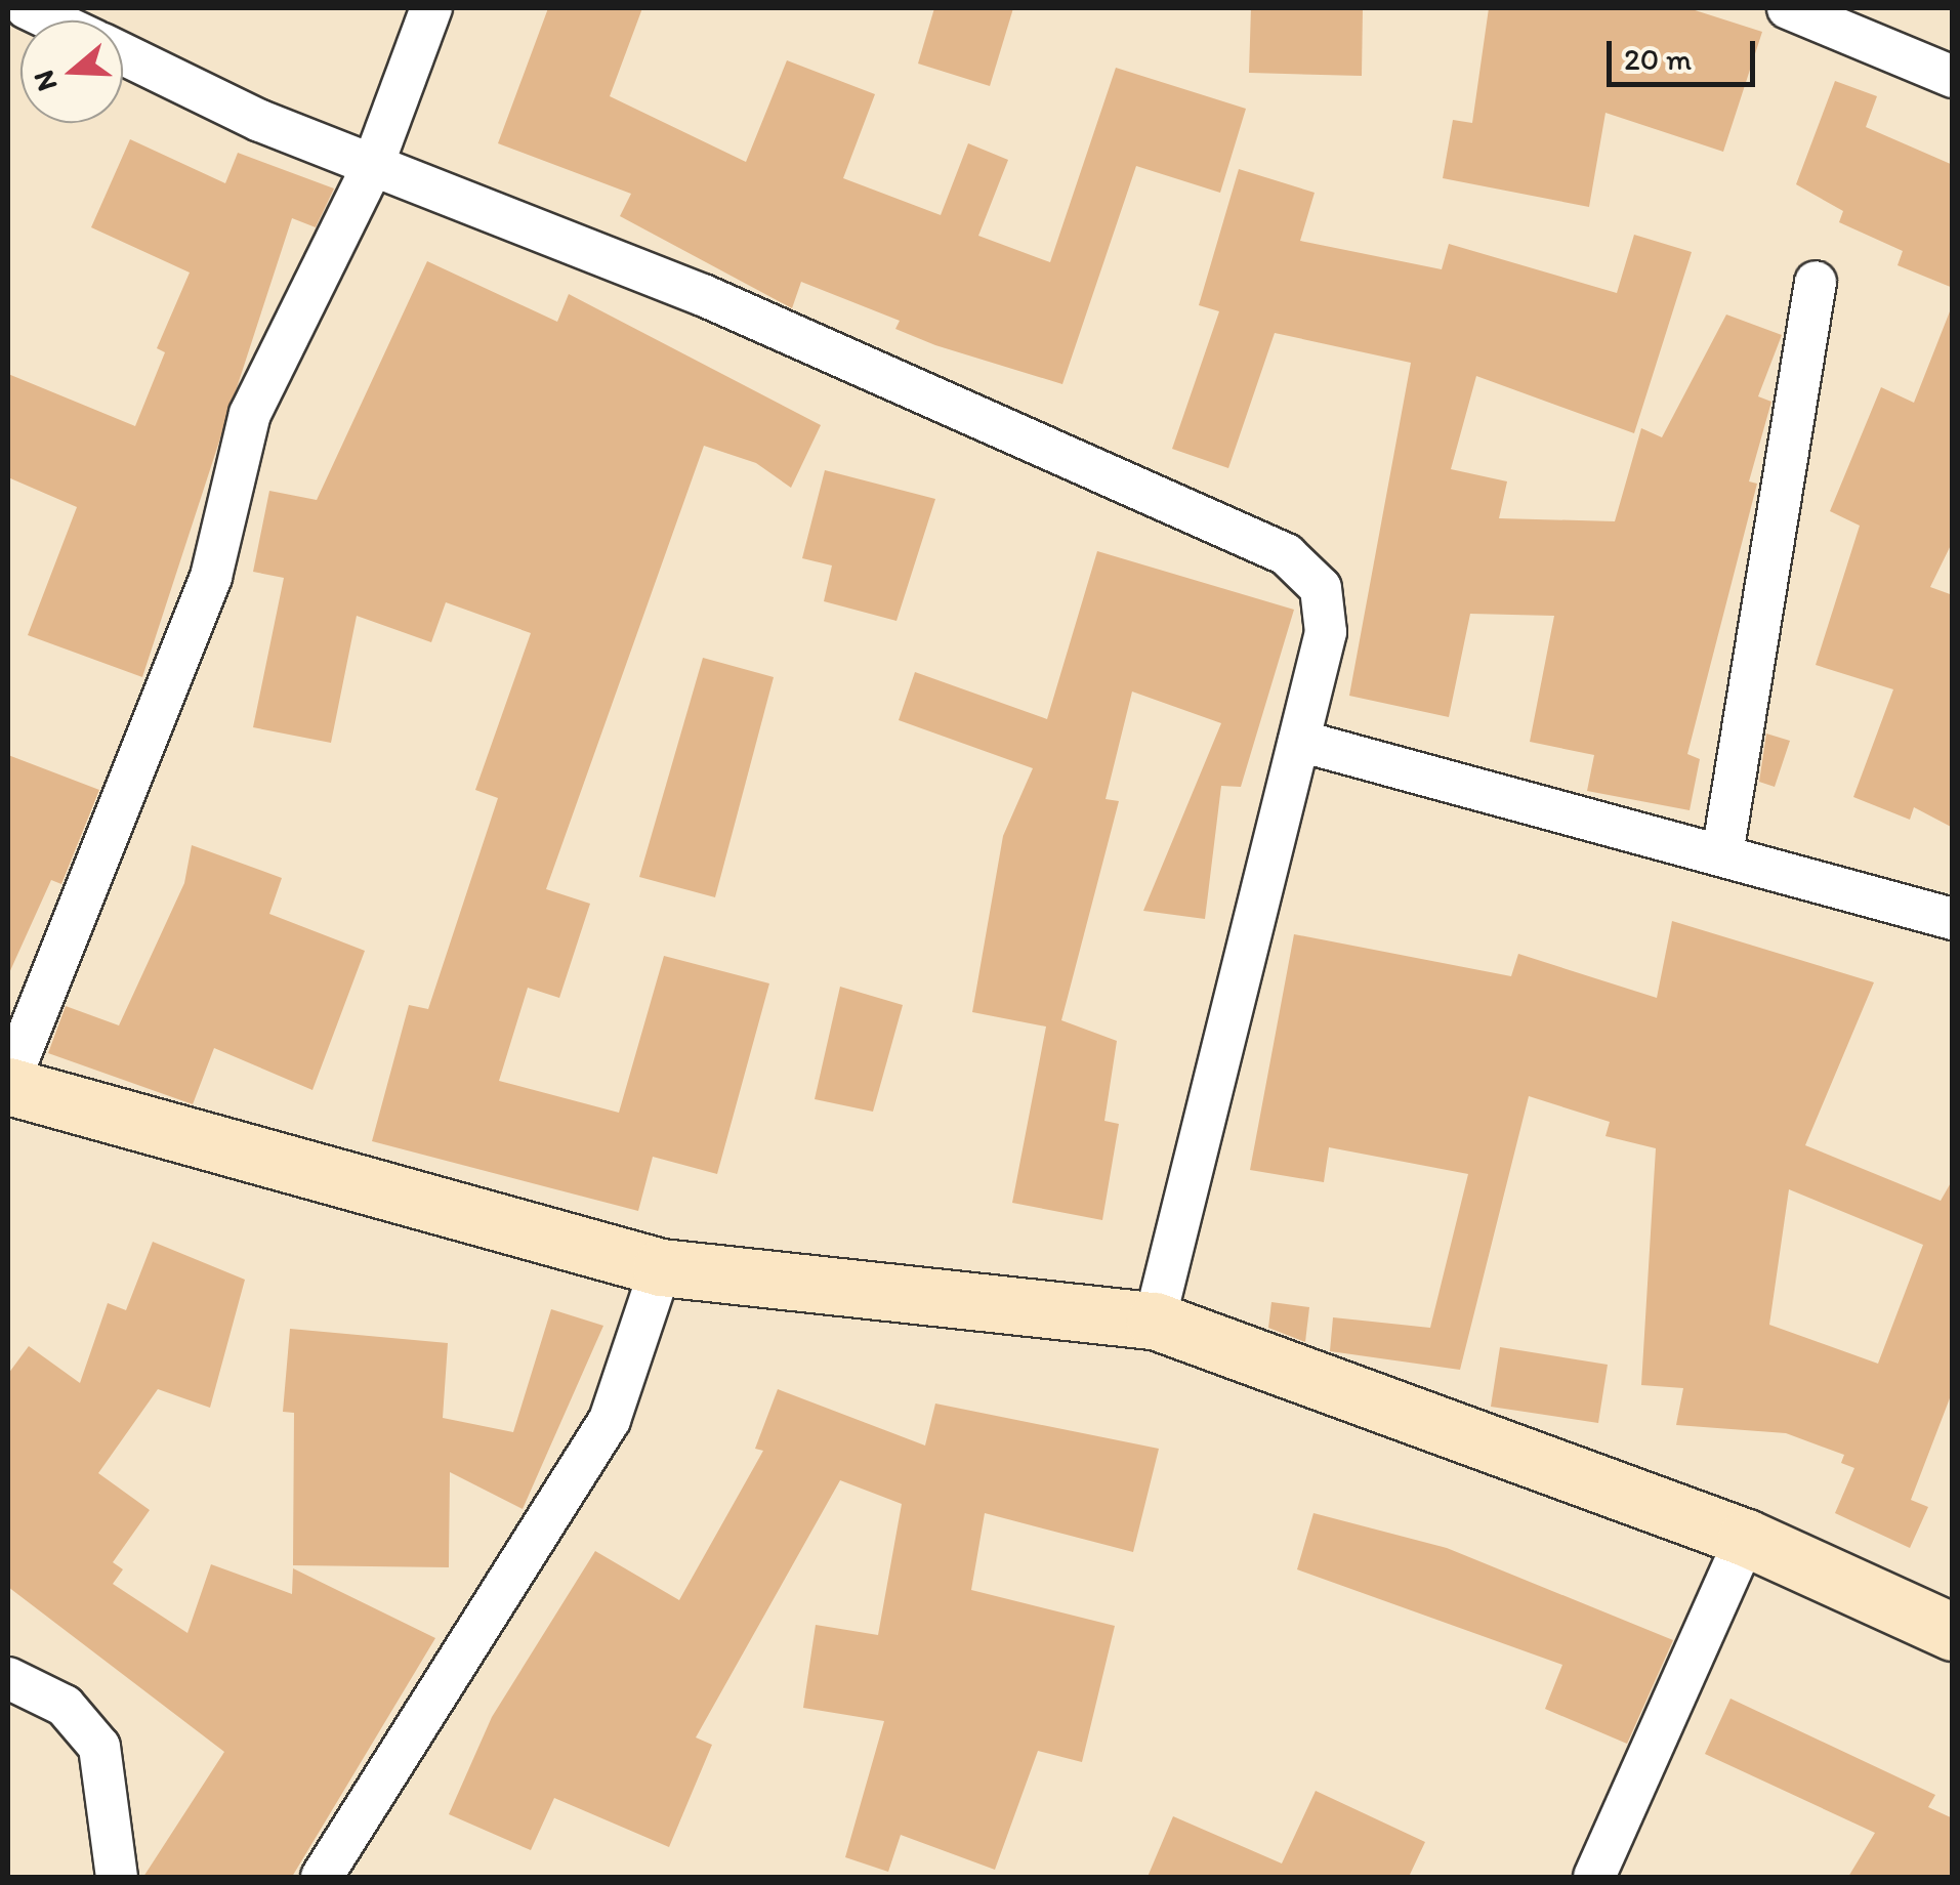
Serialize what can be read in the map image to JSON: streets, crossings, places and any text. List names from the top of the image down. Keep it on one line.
{"scale_bar":"20 m","north":"left"}
